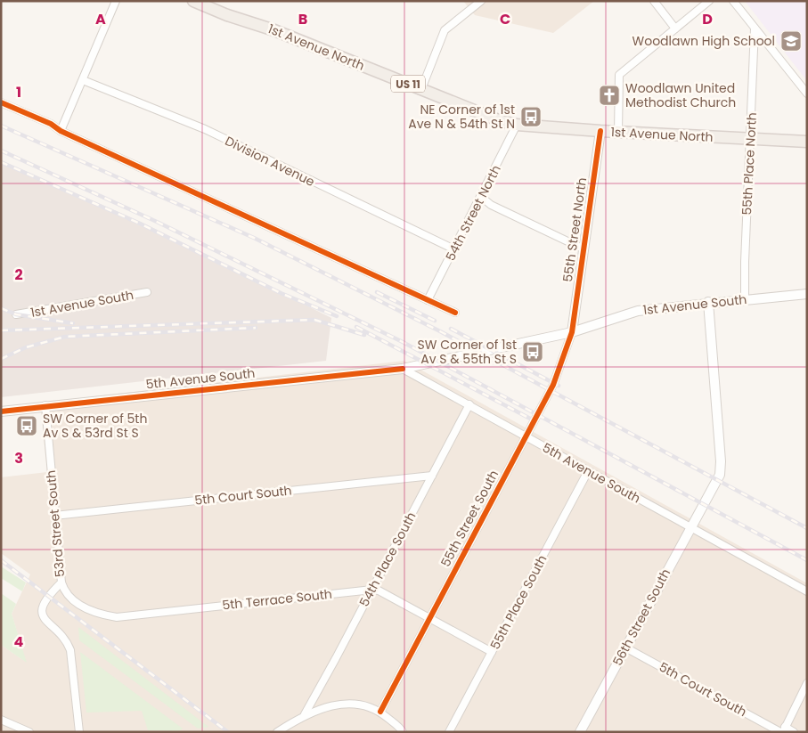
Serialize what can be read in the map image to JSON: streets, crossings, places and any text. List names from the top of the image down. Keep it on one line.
{"streets":{"main road":["1st Avenue North","US 11"],"street":["Division Avenue","55th Place North","54th Street North","55th Street North","1st Avenue South","5th Avenue South","5th Court South","55th Street South","53rd Street South","54th Place South","5th Terrace South","55th Place South","56th Street South"]},"crossings":[["1st Avenue North","55th Place North"],["1st Avenue North","54th Street North"],["1st Avenue North","55th Street North"],["Division Avenue","54th Street North"],["55th Place North","1st Avenue South"],["55th Street North","1st Avenue South"],["55th Street North","55th Street South"],["1st Avenue South","5th Avenue South"],["1st Avenue South","55th Street South"],["1st Avenue South","56th Street South"],["5th Avenue South","55th Street South"],["5th Avenue South","53rd Street South"],["5th Avenue South","54th Place South"],["5th Avenue South","55th Place South"],["5th Avenue South","56th Street South"],["5th Court South","53rd Street South"],["5th Court South","54th Place South"],["5th Court South","56th Street South"],["55th Street South","5th Terrace South"],["53rd Street South","5th Terrace South"],["54th Place South","5th Terrace South"],["5th Terrace South","55th Place South"]],"places":{"school or university":["Woodlawn High School"],"church":["Woodlawn United Methodist Church"],"bus stop":["NE Corner of 1st Ave N & 54th St N","SW Corner of 1st Av S & 55th St S","SW Corner of 5th Av S & 53rd St S"]},"grid":{"columns":["A","B","C","D"],"rows":["1","2","3","4"]}}
